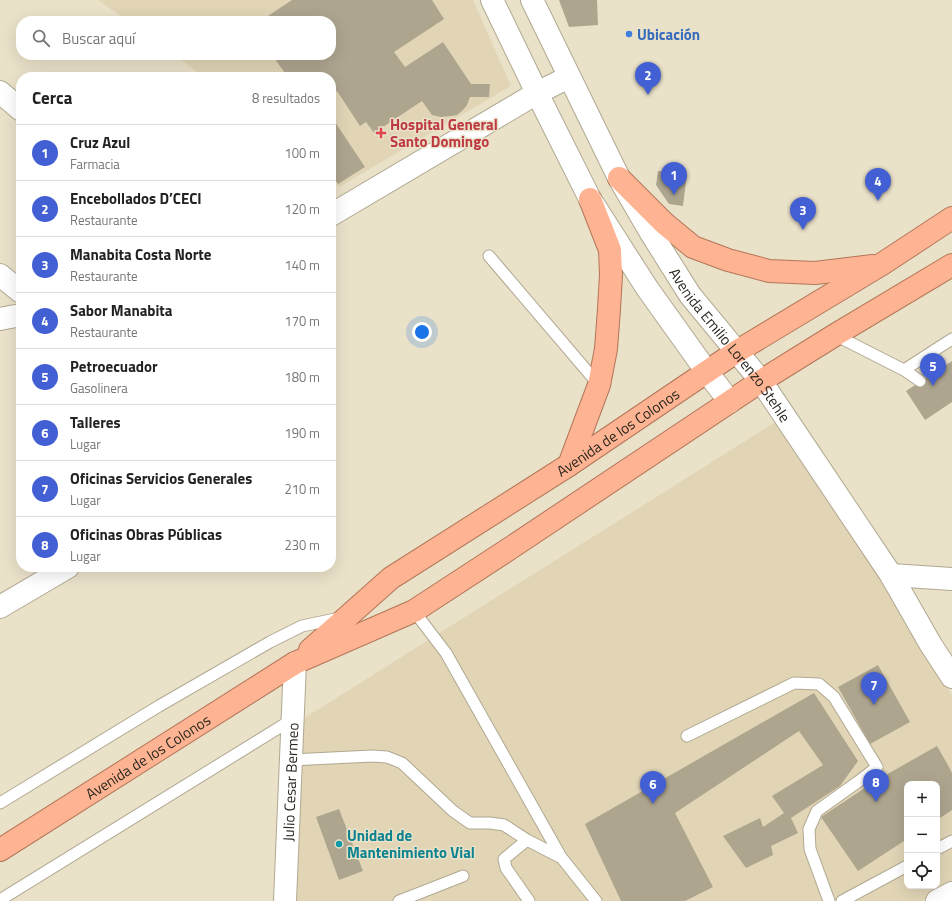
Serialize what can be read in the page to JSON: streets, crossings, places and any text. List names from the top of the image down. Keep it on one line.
{"streets":{"highway":["Avenida de los Colonos"],"street":["Avenida Emilio Lorenzo Stehle","Julio Cesar Bermeo"]},"crossings":[["Avenida Emilio Lorenzo Stehle","Avenida de los Colonos"],["Avenida de los Colonos","Julio Cesar Bermeo"]],"places":{"other":["Ubicación","Unidad de Mantenimiento Vial"],"health":["Hospital General Santo Domingo"]},"page":{"search":"Buscar aquí","pins":["2","1","4","3","5","7","8","6"],"heading":["Cerca","8 resultados"],"list":[{"mark":"1","name":"Cruz Azul","note":"Farmacia","value":"100 m"},{"mark":"2","name":"Encebollados D’CECI","note":"Restaurante","value":"120 m"},{"mark":"3","name":"Manabita Costa Norte","note":"Restaurante","value":"140 m"},{"mark":"4","name":"Sabor Manabita","note":"Restaurante","value":"170 m"},{"mark":"5","name":"Petroecuador","note":"Gasolinera","value":"180 m"},{"mark":"6","name":"Talleres","note":"Lugar","value":"190 m"},{"mark":"7","name":"Oficinas Servicios Generales","note":"Lugar","value":"210 m"},{"mark":"8","name":"Oficinas Obras Públicas","note":"Lugar","value":"230 m"}],"map_buttons":["+","−"]}}
